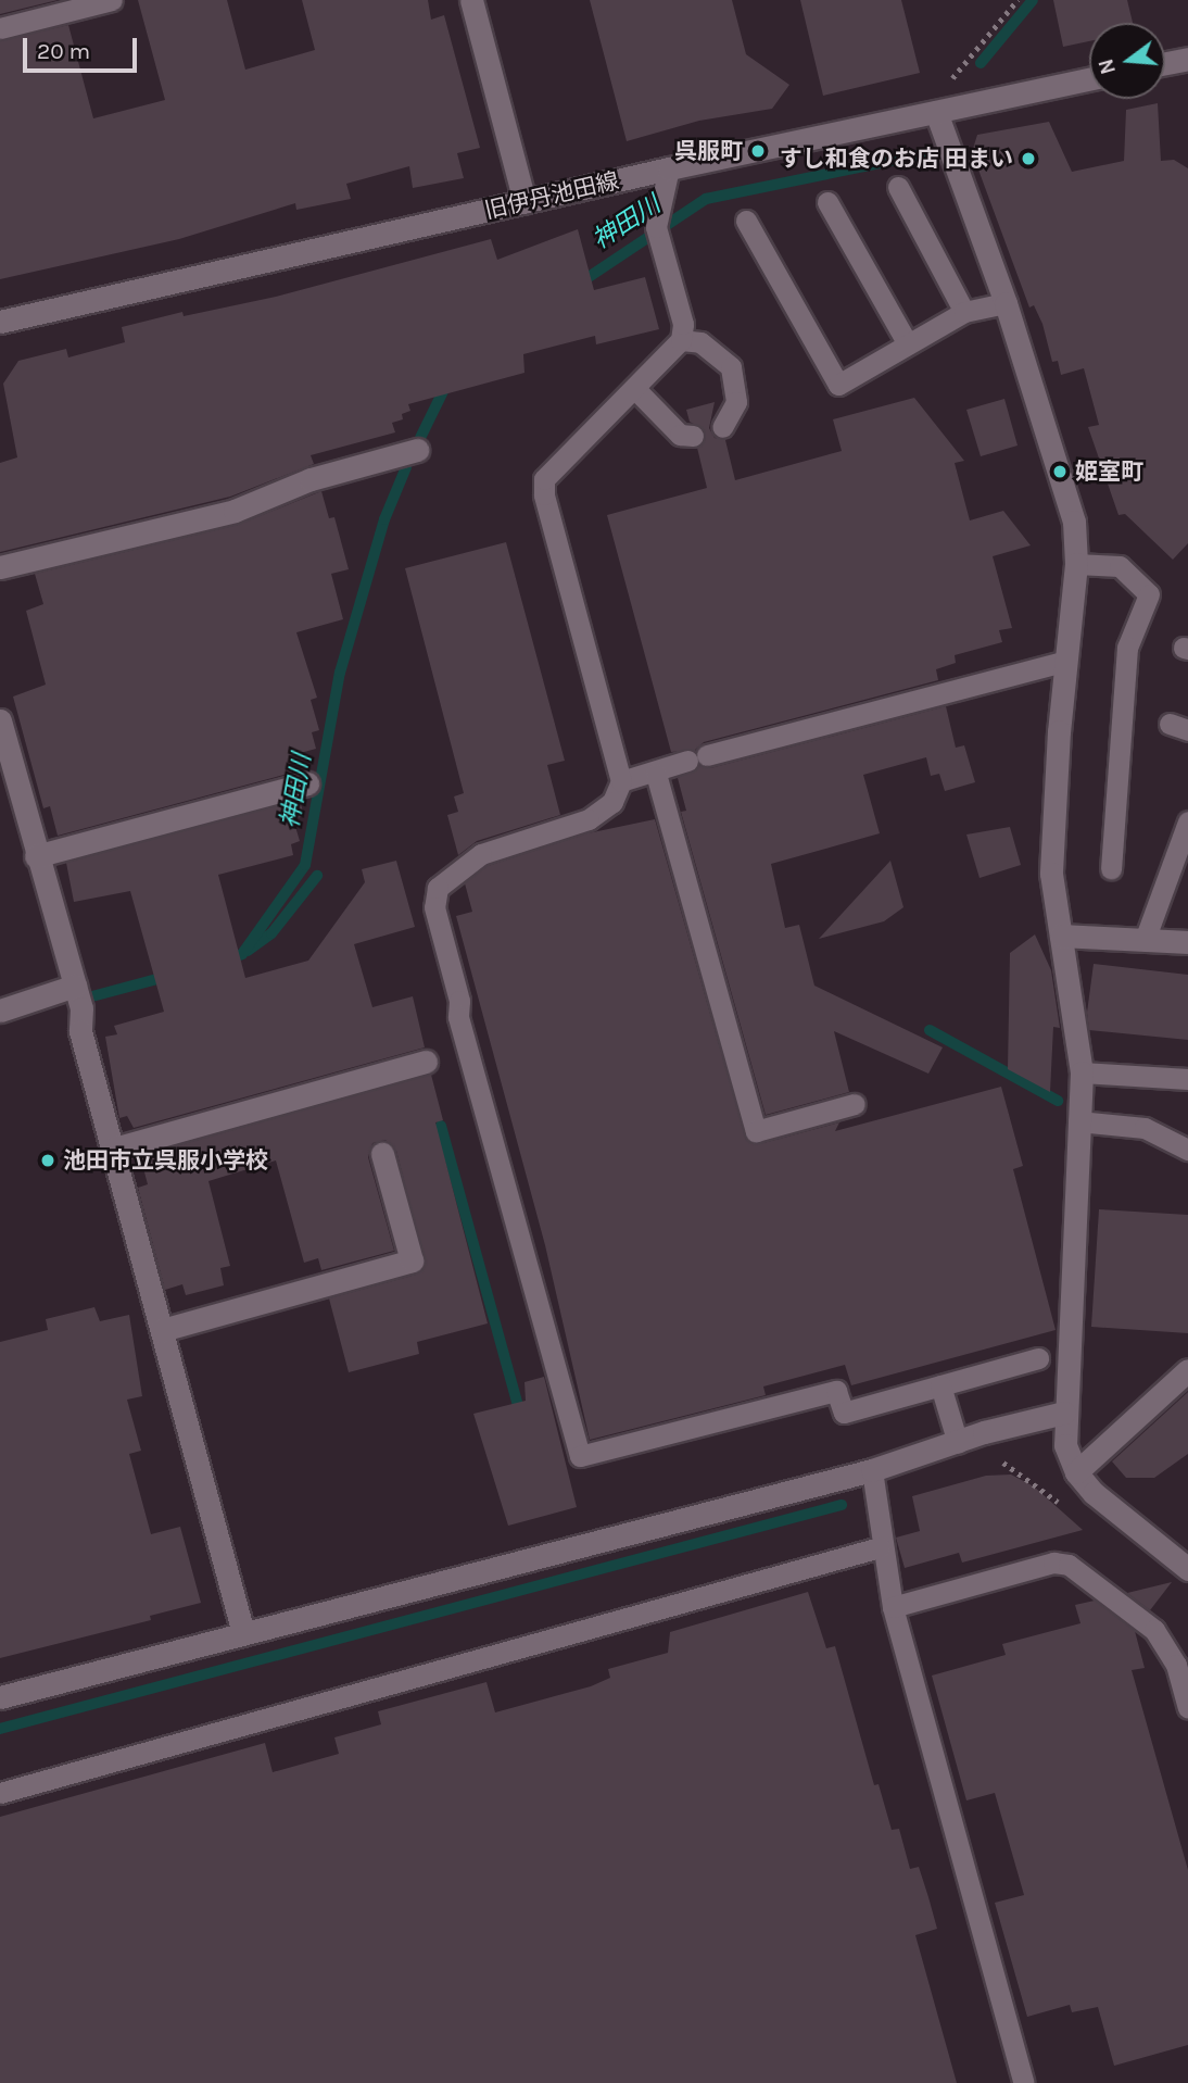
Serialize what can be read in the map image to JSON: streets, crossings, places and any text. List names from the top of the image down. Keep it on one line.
{"streets":{"street":["旧伊丹池田線"]},"water":["神田川"],"places":["呉服町","すし和食のお店 田まい","姫室町","池田市立呉服小学校"],"scale_bar":"20 m","north":"left"}
